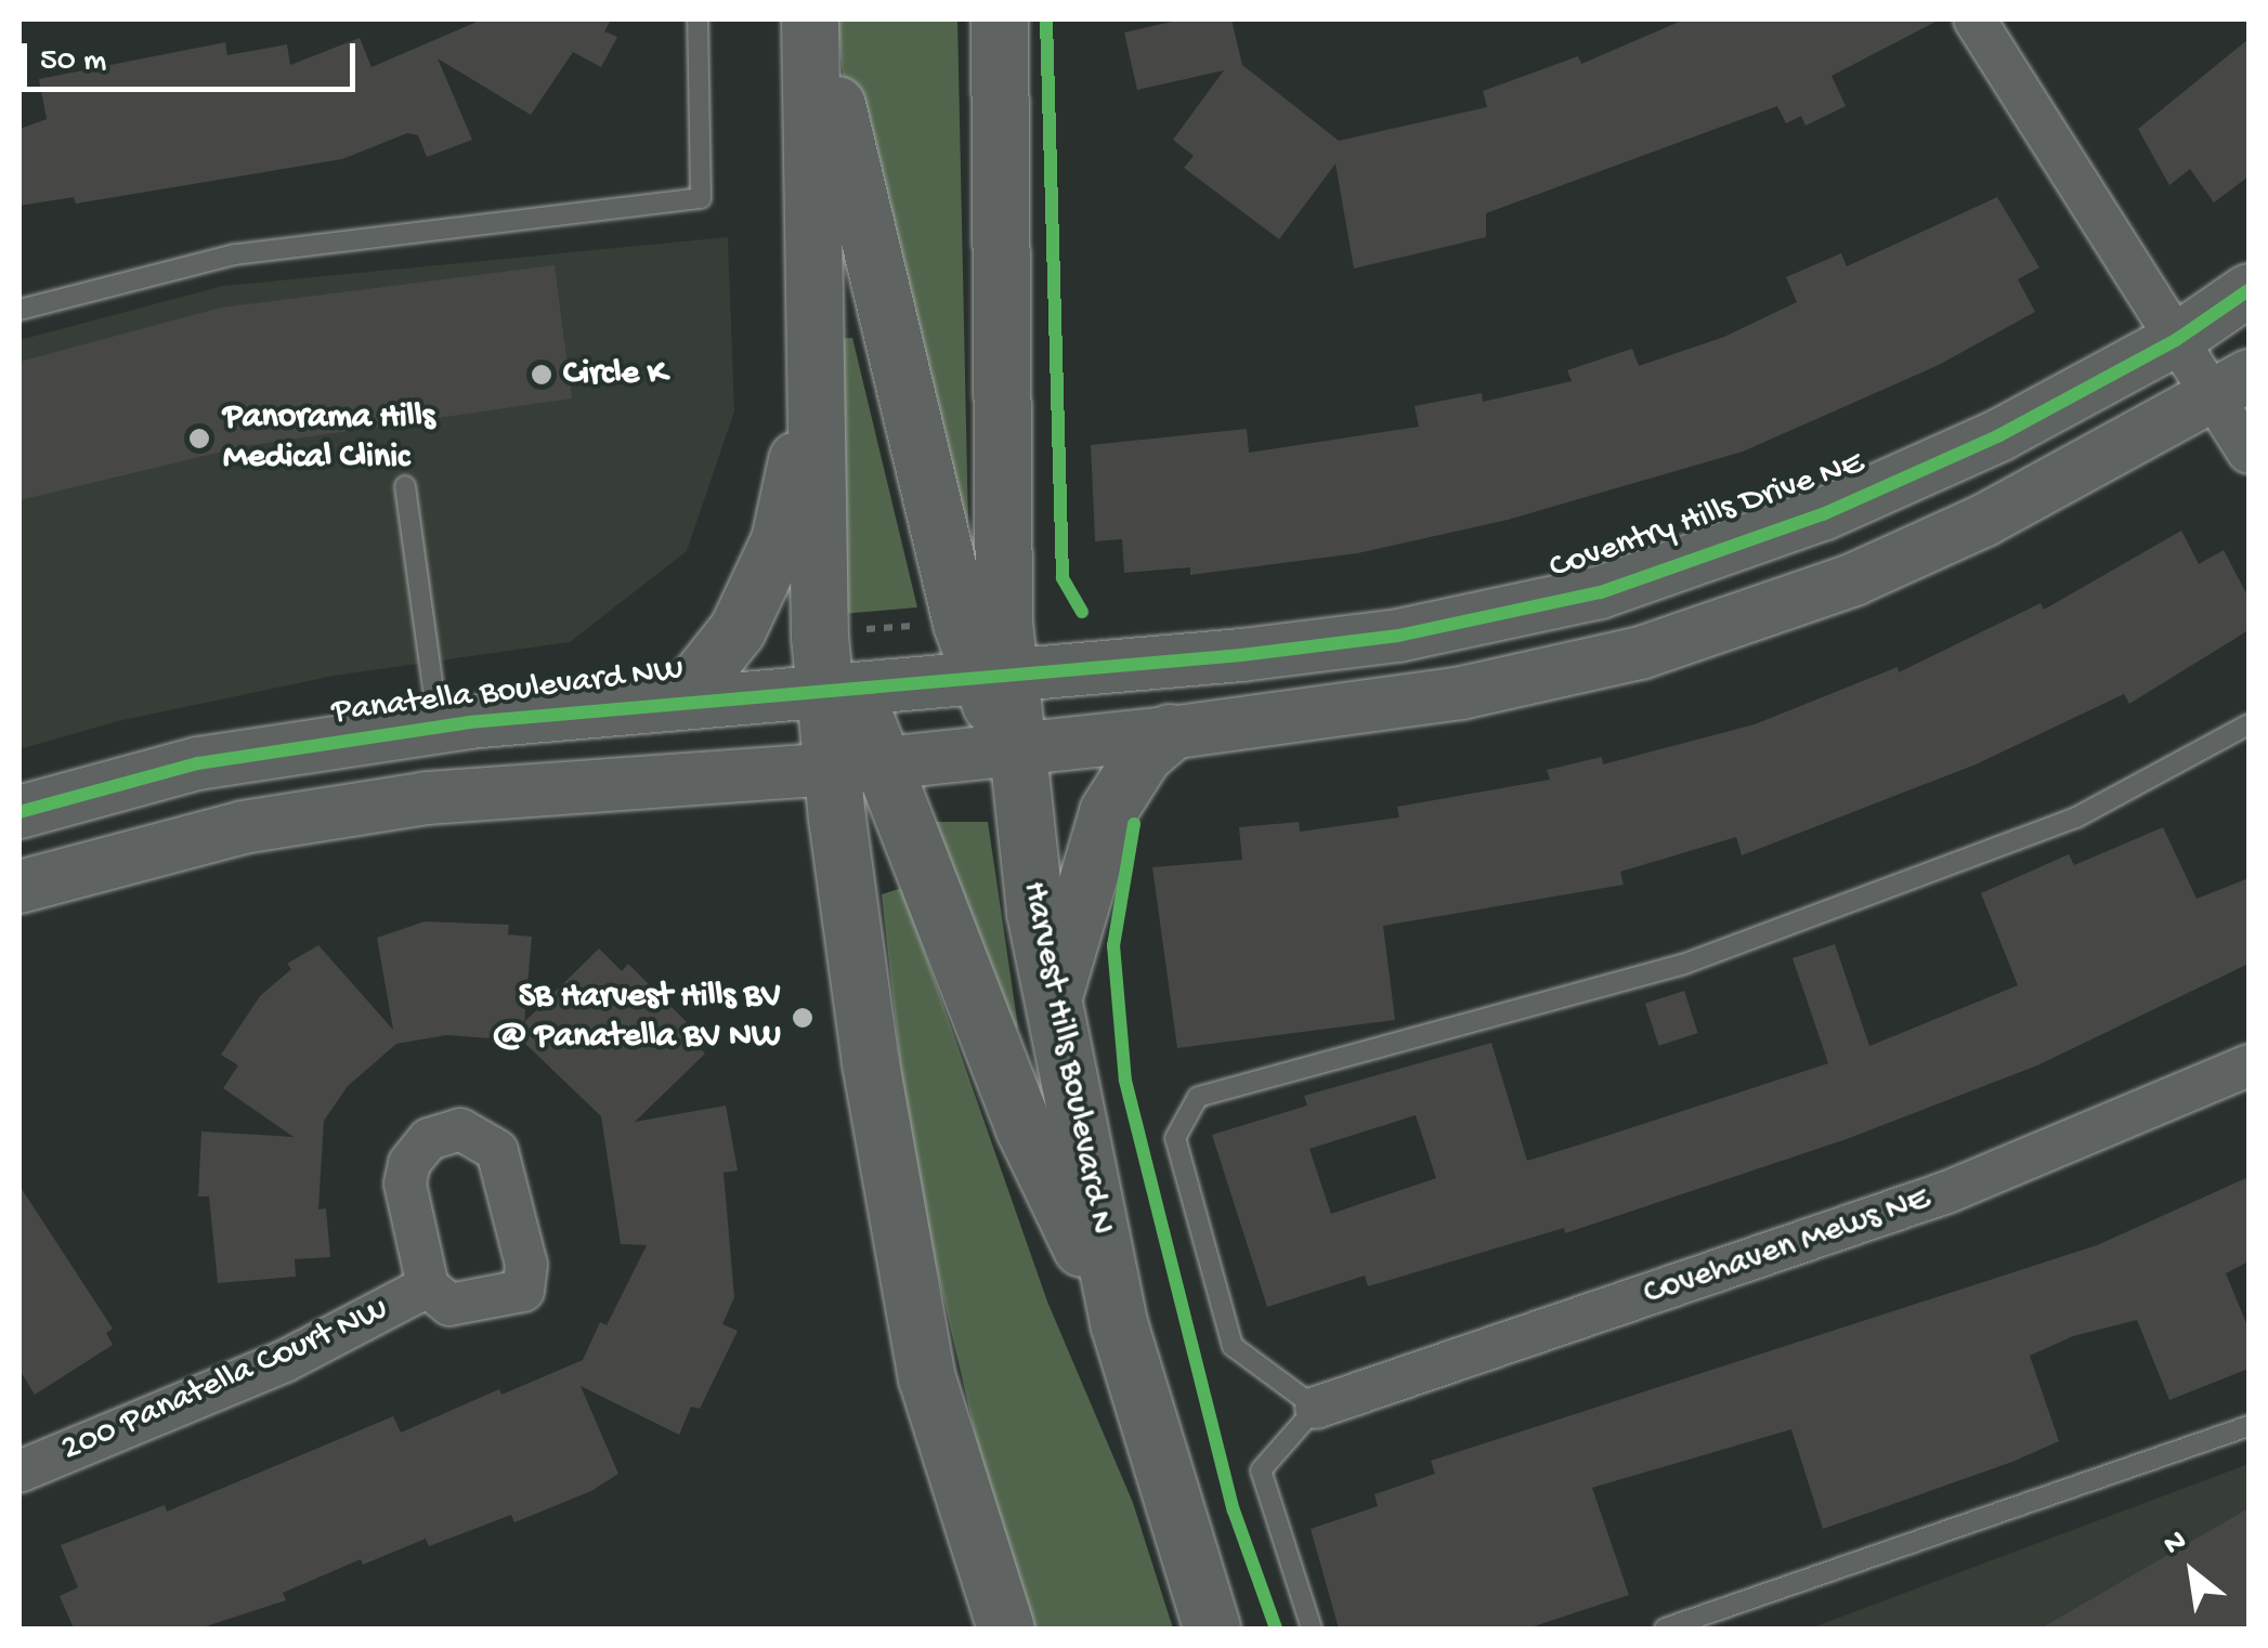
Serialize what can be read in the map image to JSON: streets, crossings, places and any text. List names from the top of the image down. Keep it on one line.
{"streets":{"main road":["Harvest Hills Boulevard N"],"street":["Coventry Hills Drive NE","Panatella Boulevard NW","Covehaven Mews NE","200 Panatella Court NW"]},"crossings":[["Coventry Hills Drive NE","Panatella Boulevard NW"]],"places":["Circle K","Panorama Hills Medical Clinic","SB Harvest Hills BV @ Panatella BV NW"],"scale_bar":"50 m","north":"top left"}
